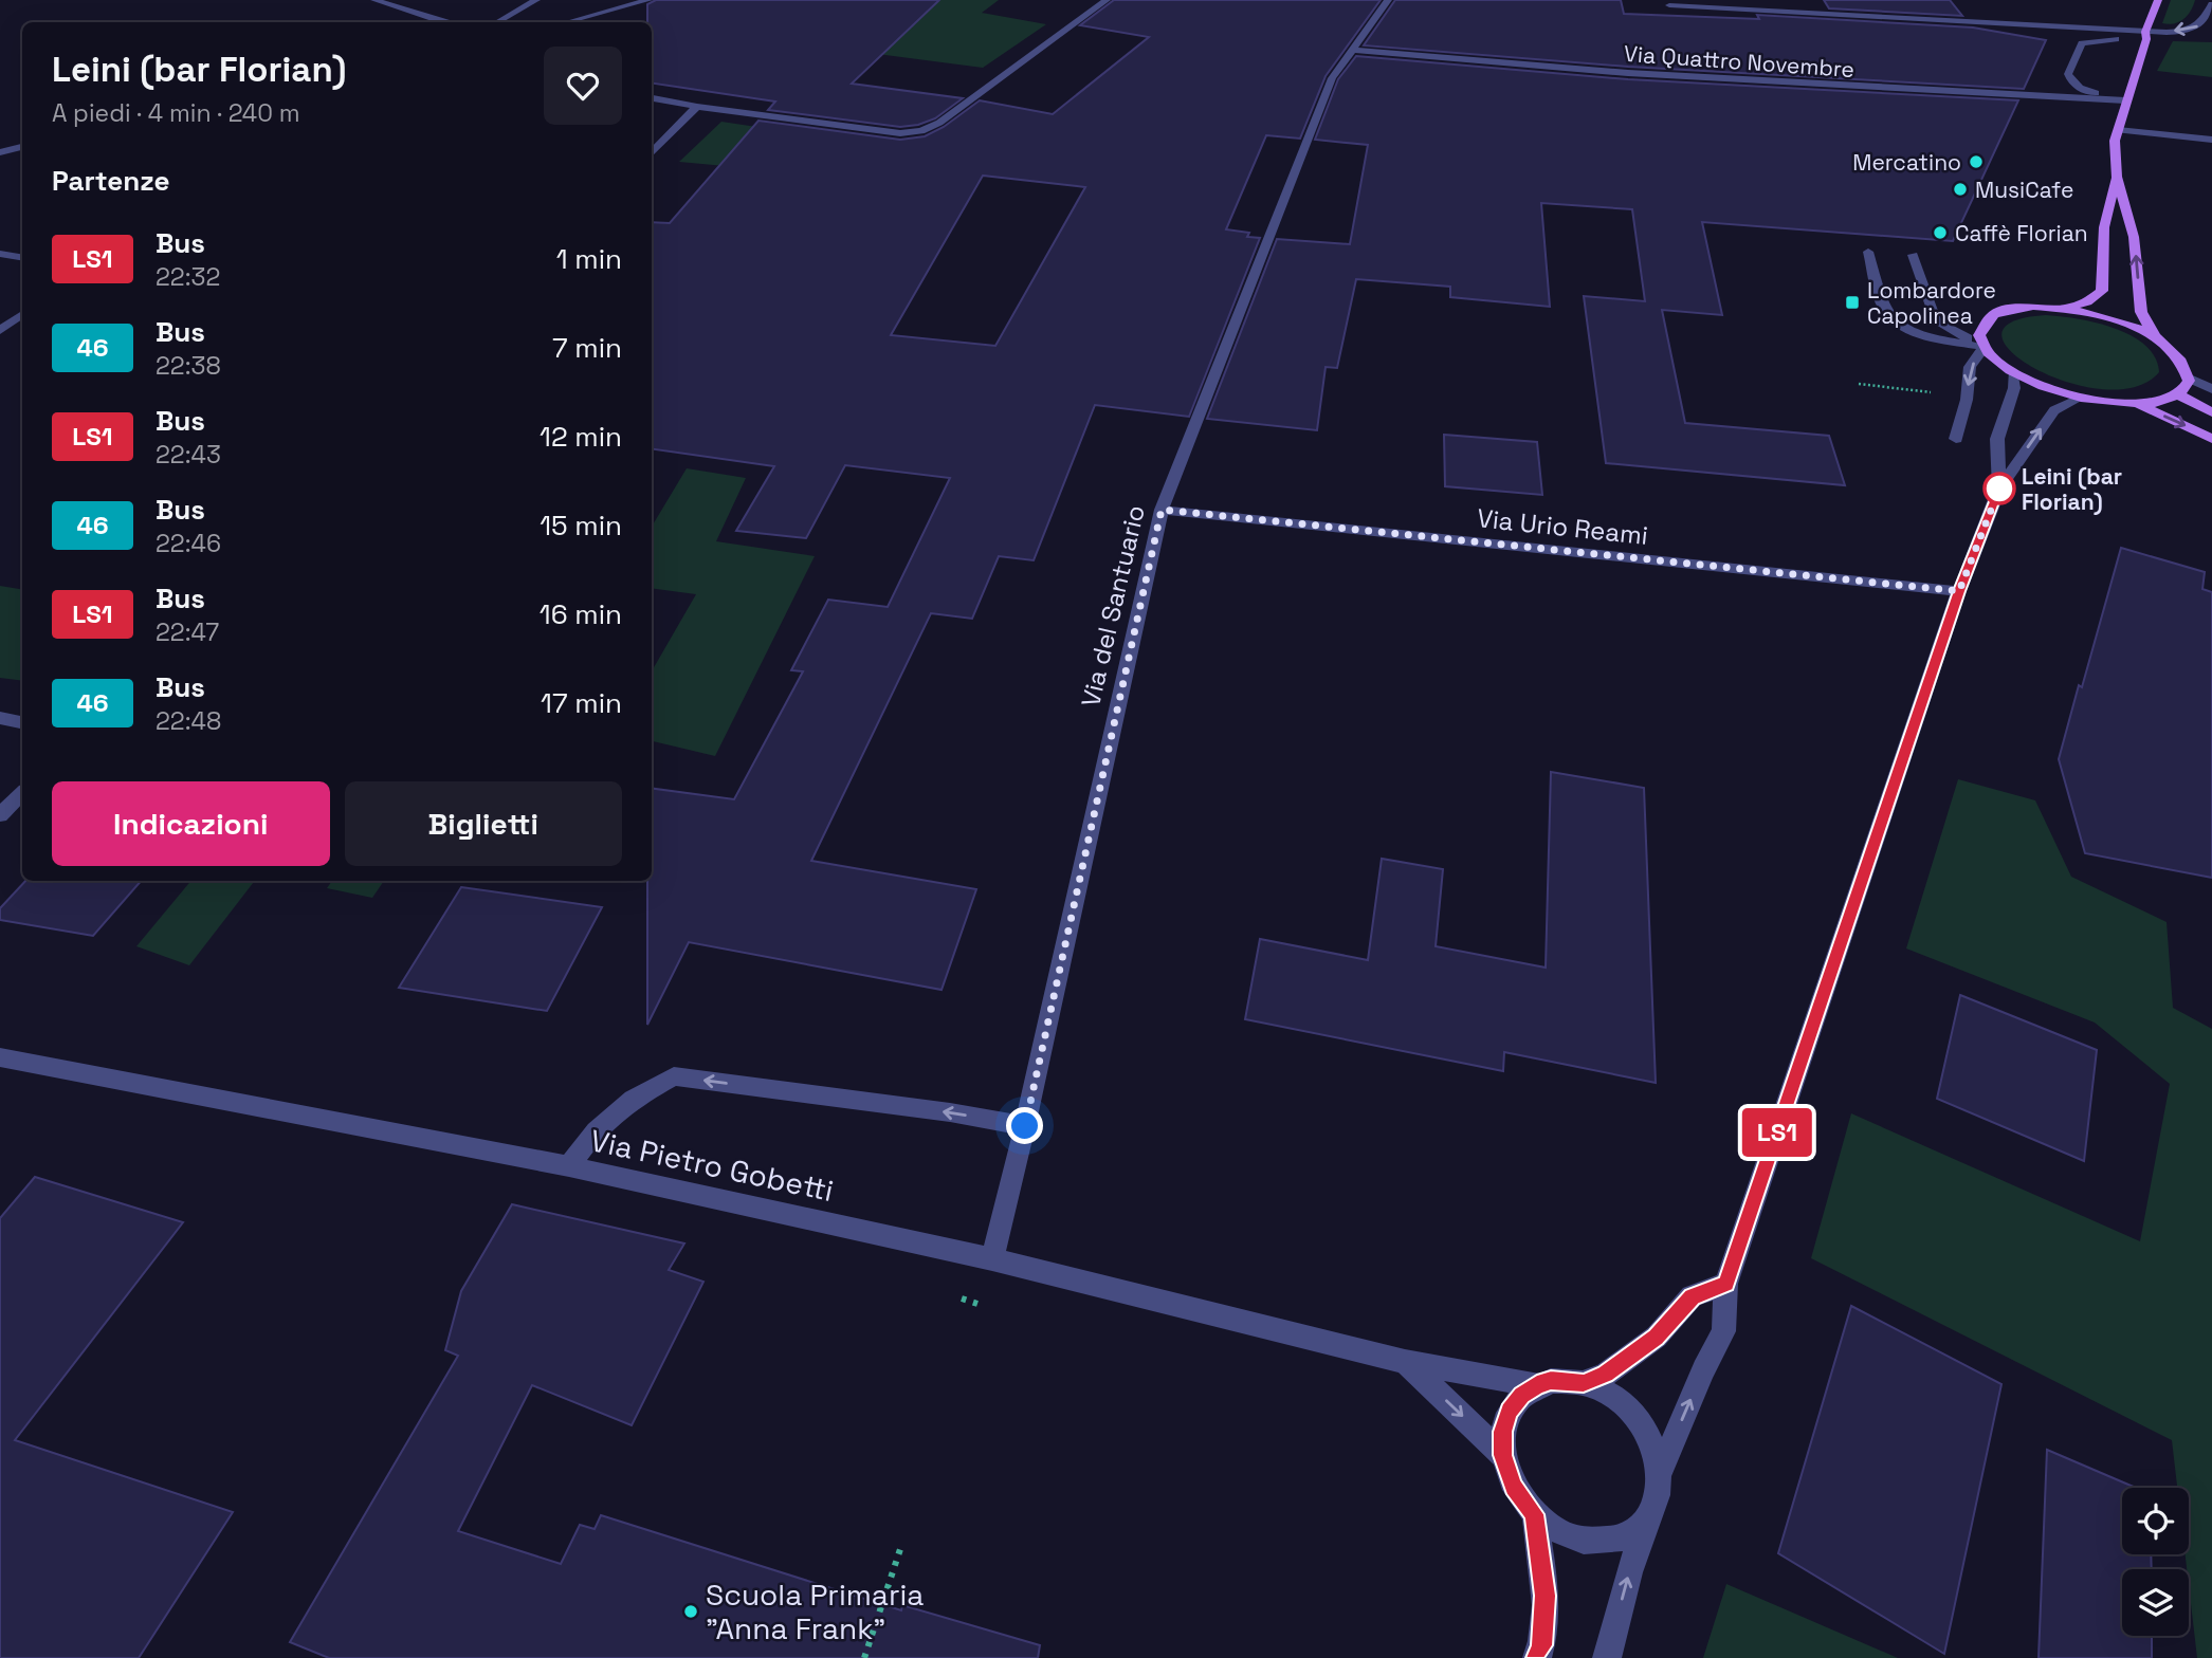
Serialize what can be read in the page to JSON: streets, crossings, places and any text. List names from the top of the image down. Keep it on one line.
{"streets":{"street":["Via Quattro Novembre","Via Urio Reami","Via del Santuario","Via Pietro Gobetti"]},"crossings":[["Via Quattro Novembre","Via del Santuario"],["Via Urio Reami","Via del Santuario"],["Via del Santuario","Via Pietro Gobetti"]],"places":{"other":["Mercatino","MusiCafe","Caffè Florian","Leini (bar Florian)","Scuola Primaria \"Anna Frank\""],"transit":["Lombardore Capolinea"]},"lines":["bus line LS1"],"page":{"on_map":"LS1","heading":[["Leini (bar Florian)","A piedi · 4 min · 240 m"],"Partenze"],"list":[{"mark":"LS1","name":"Bus","note":"22:32","value":"1 min"},{"mark":"46","name":"Bus","note":"22:38","value":"7 min"},{"mark":"LS1","name":"Bus","note":"22:43","value":"12 min"},{"mark":"46","name":"Bus","note":"22:46","value":"15 min"},{"mark":"LS1","name":"Bus","note":"22:47","value":"16 min"},{"mark":"46","name":"Bus","note":"22:48","value":"17 min"}],"buttons":["Indicazioni","Biglietti"]}}
